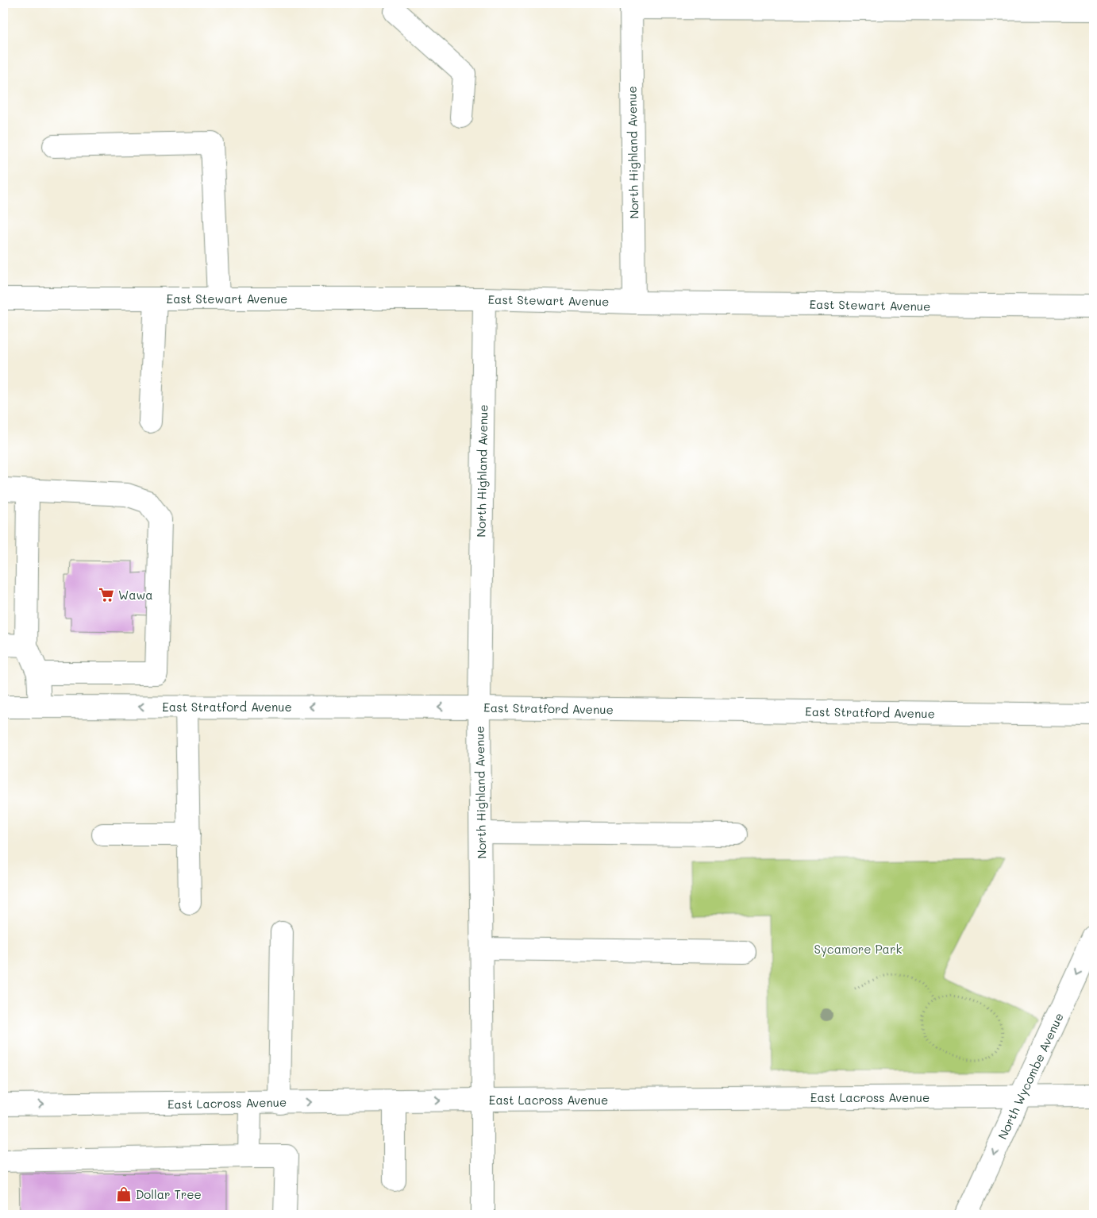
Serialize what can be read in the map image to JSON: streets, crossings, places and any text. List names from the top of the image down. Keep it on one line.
{"streets":{"street":["North Highland Avenue","East Stewart Avenue","East Stratford Avenue","North Wycombe Avenue","East Lacross Avenue"]},"crossings":[["North Highland Avenue","East Stewart Avenue"],["North Highland Avenue","East Stratford Avenue"],["North Highland Avenue","East Lacross Avenue"],["North Wycombe Avenue","East Lacross Avenue"]],"one_way":["East Stratford Avenue","North Wycombe Avenue"],"parks":["Sycamore Park"],"places":{"supermarket":["Wawa"],"shop":["Dollar Tree"]}}
